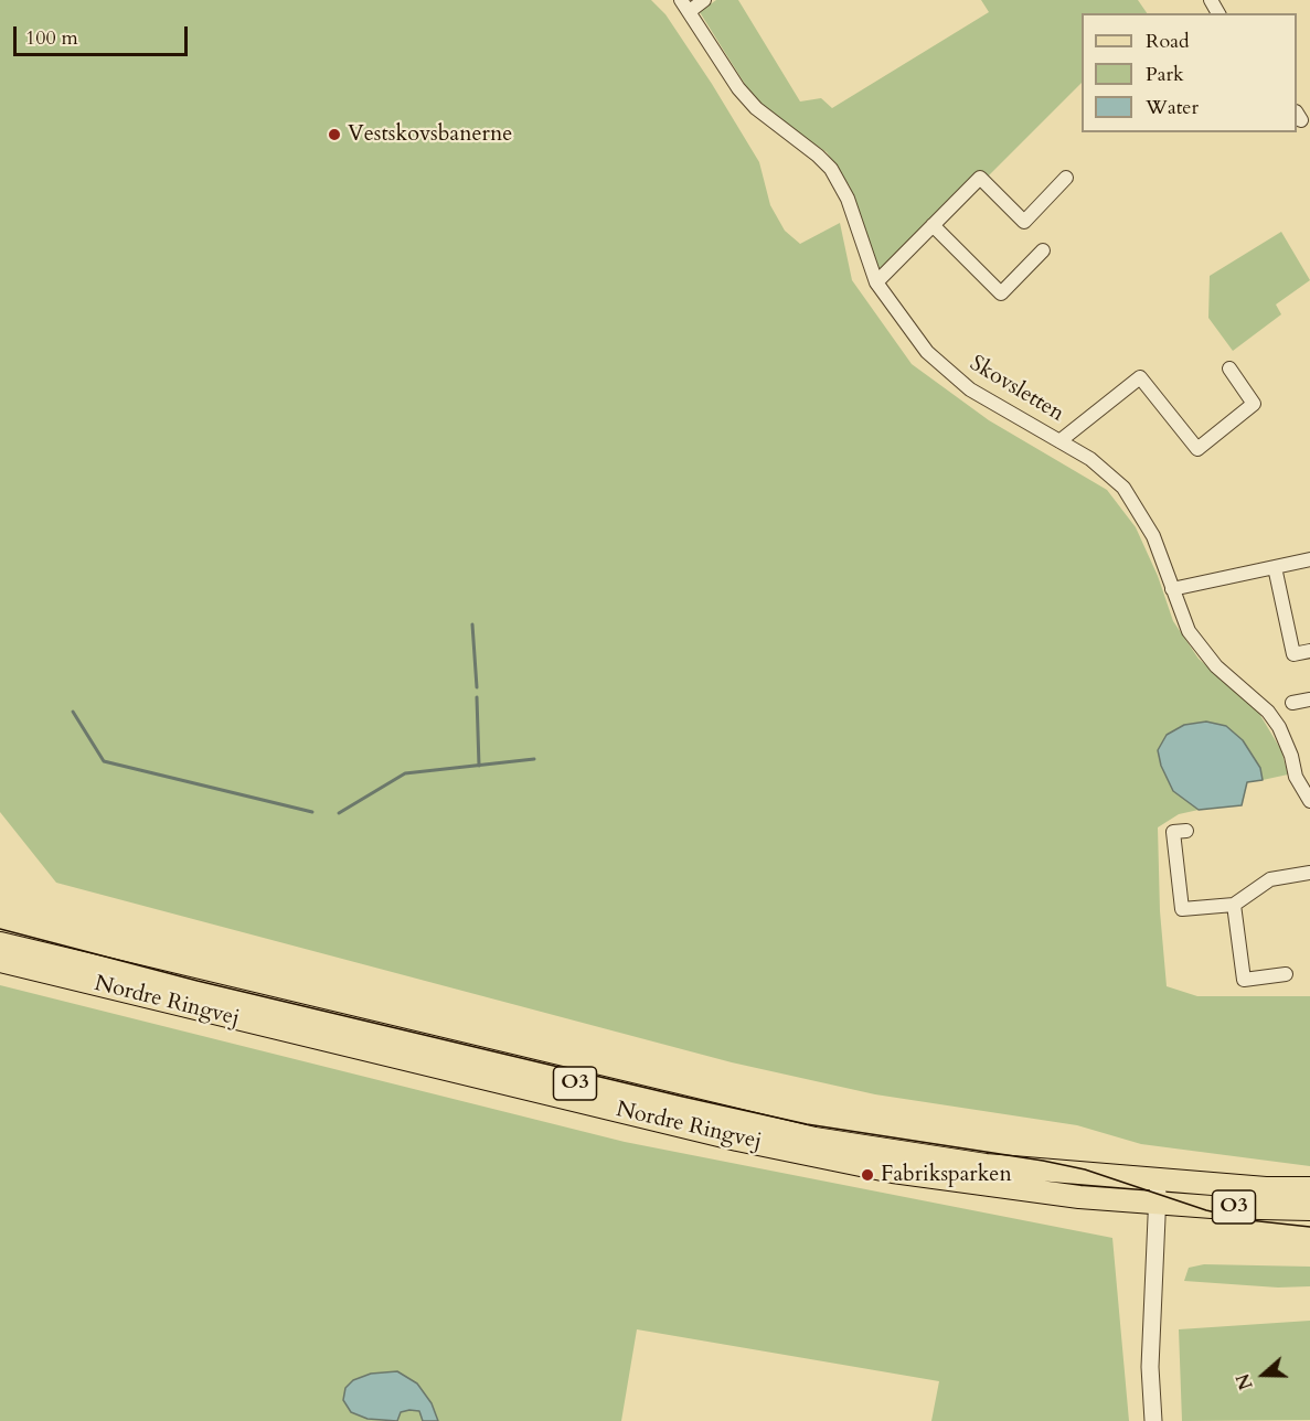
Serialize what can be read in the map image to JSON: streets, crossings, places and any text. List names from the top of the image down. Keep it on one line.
{"streets":{"main road":["Nordre Ringvej","O3"],"street":["Skovsletten"]},"places":["Vestskovsbanerne","Fabriksparken"],"legend":["Road","Park","Water"],"scale_bar":"100 m","north":"left"}
